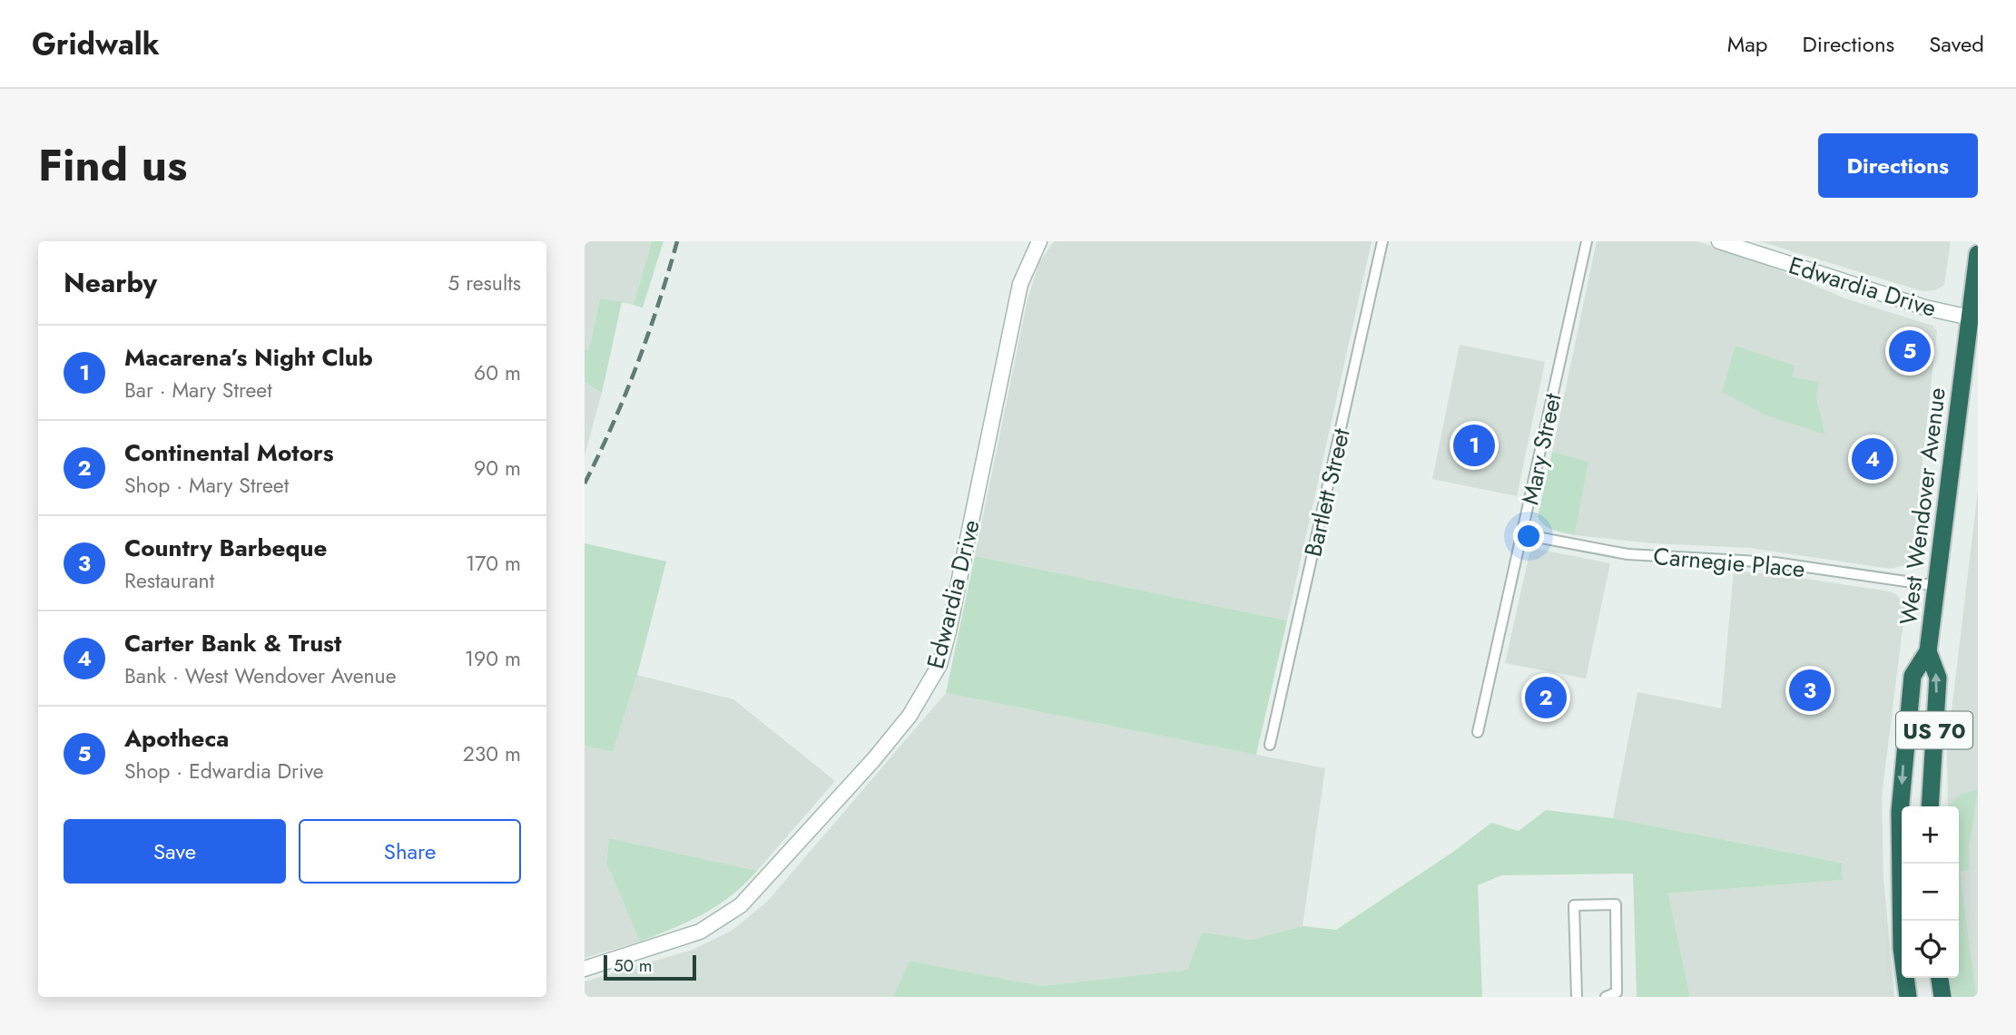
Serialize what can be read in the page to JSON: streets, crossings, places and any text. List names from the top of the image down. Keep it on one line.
{"streets":{"highway":["West Wendover Avenue","US 70"],"main road":["Edwardia Drive"],"street":["Mary Street","Bartlett Street","Carnegie Place"]},"crossings":[["Edwardia Drive","West Wendover Avenue"],["Mary Street","Carnegie Place"],["West Wendover Avenue","Carnegie Place"]],"scale_bar":"50 m","page":{"header":"Gridwalk","nav":["Map","Directions","Saved"],"title":"Find us","buttons":["Directions",["Save","Share"]],"heading":["Nearby","5 results"],"list":[{"mark":"1","name":"Macarena’s Night Club","note":"Bar · Mary Street","value":"60 m"},{"mark":"2","name":"Continental Motors","note":"Shop · Mary Street","value":"90 m"},{"mark":"3","name":"Country Barbeque","note":"Restaurant","value":"170 m"},{"mark":"4","name":"Carter Bank & Trust","note":"Bank · West Wendover Avenue","value":"190 m"},{"mark":"5","name":"Apotheca","note":"Shop · Edwardia Drive","value":"230 m"}],"pins":["5","1","4","3","2"],"map_buttons":["+","−"],"scale":"50 m"}}
